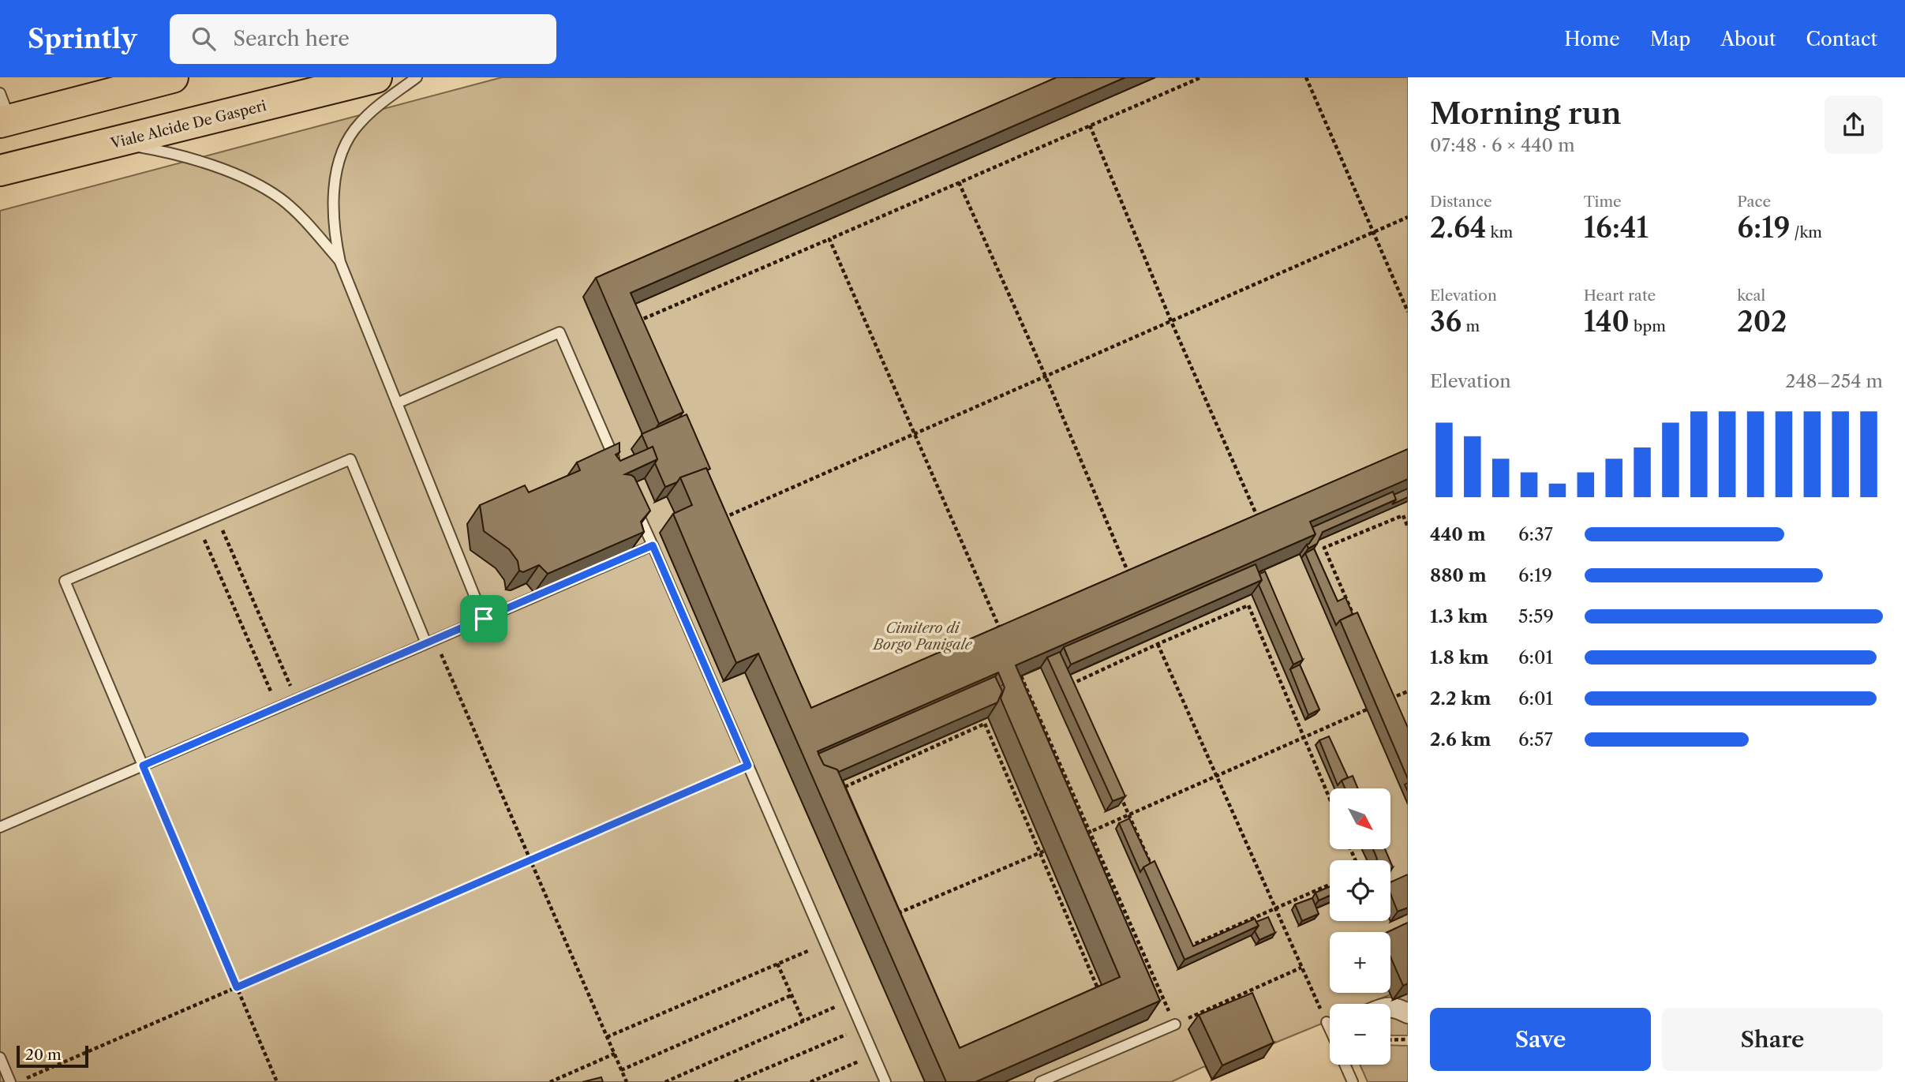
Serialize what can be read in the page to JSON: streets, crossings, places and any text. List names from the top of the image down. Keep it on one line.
{"streets":{"main road":["Viale Alcide De Gasperi"]},"parks":["Cimitero di Borgo Panigale"],"scale_bar":"20 m","north":"bottom right","page":{"header":"Sprintly","search":"Search here","nav":["Home","Map","About","Contact"],"heading":["Morning run","07:48 · 6 × 440 m"],"stats":[["Distance","2.64 km"],["Time","16:41"],["Pace","6:19 /km"],["Elevation","36 m"],["Heart rate","140 bpm"],["kcal","202"]],"chart":["Elevation","248–254 m"],"list":[{"name":"440 m","note":"6:37"},{"name":"880 m","note":"6:19"},{"name":"1.3 km","note":"5:59"},{"name":"1.8 km","note":"6:01"},{"name":"2.2 km","note":"6:01"},{"name":"2.6 km","note":"6:57"}],"map_buttons":["+","−"],"buttons":["Save","Share"],"scale":"20 m"}}
